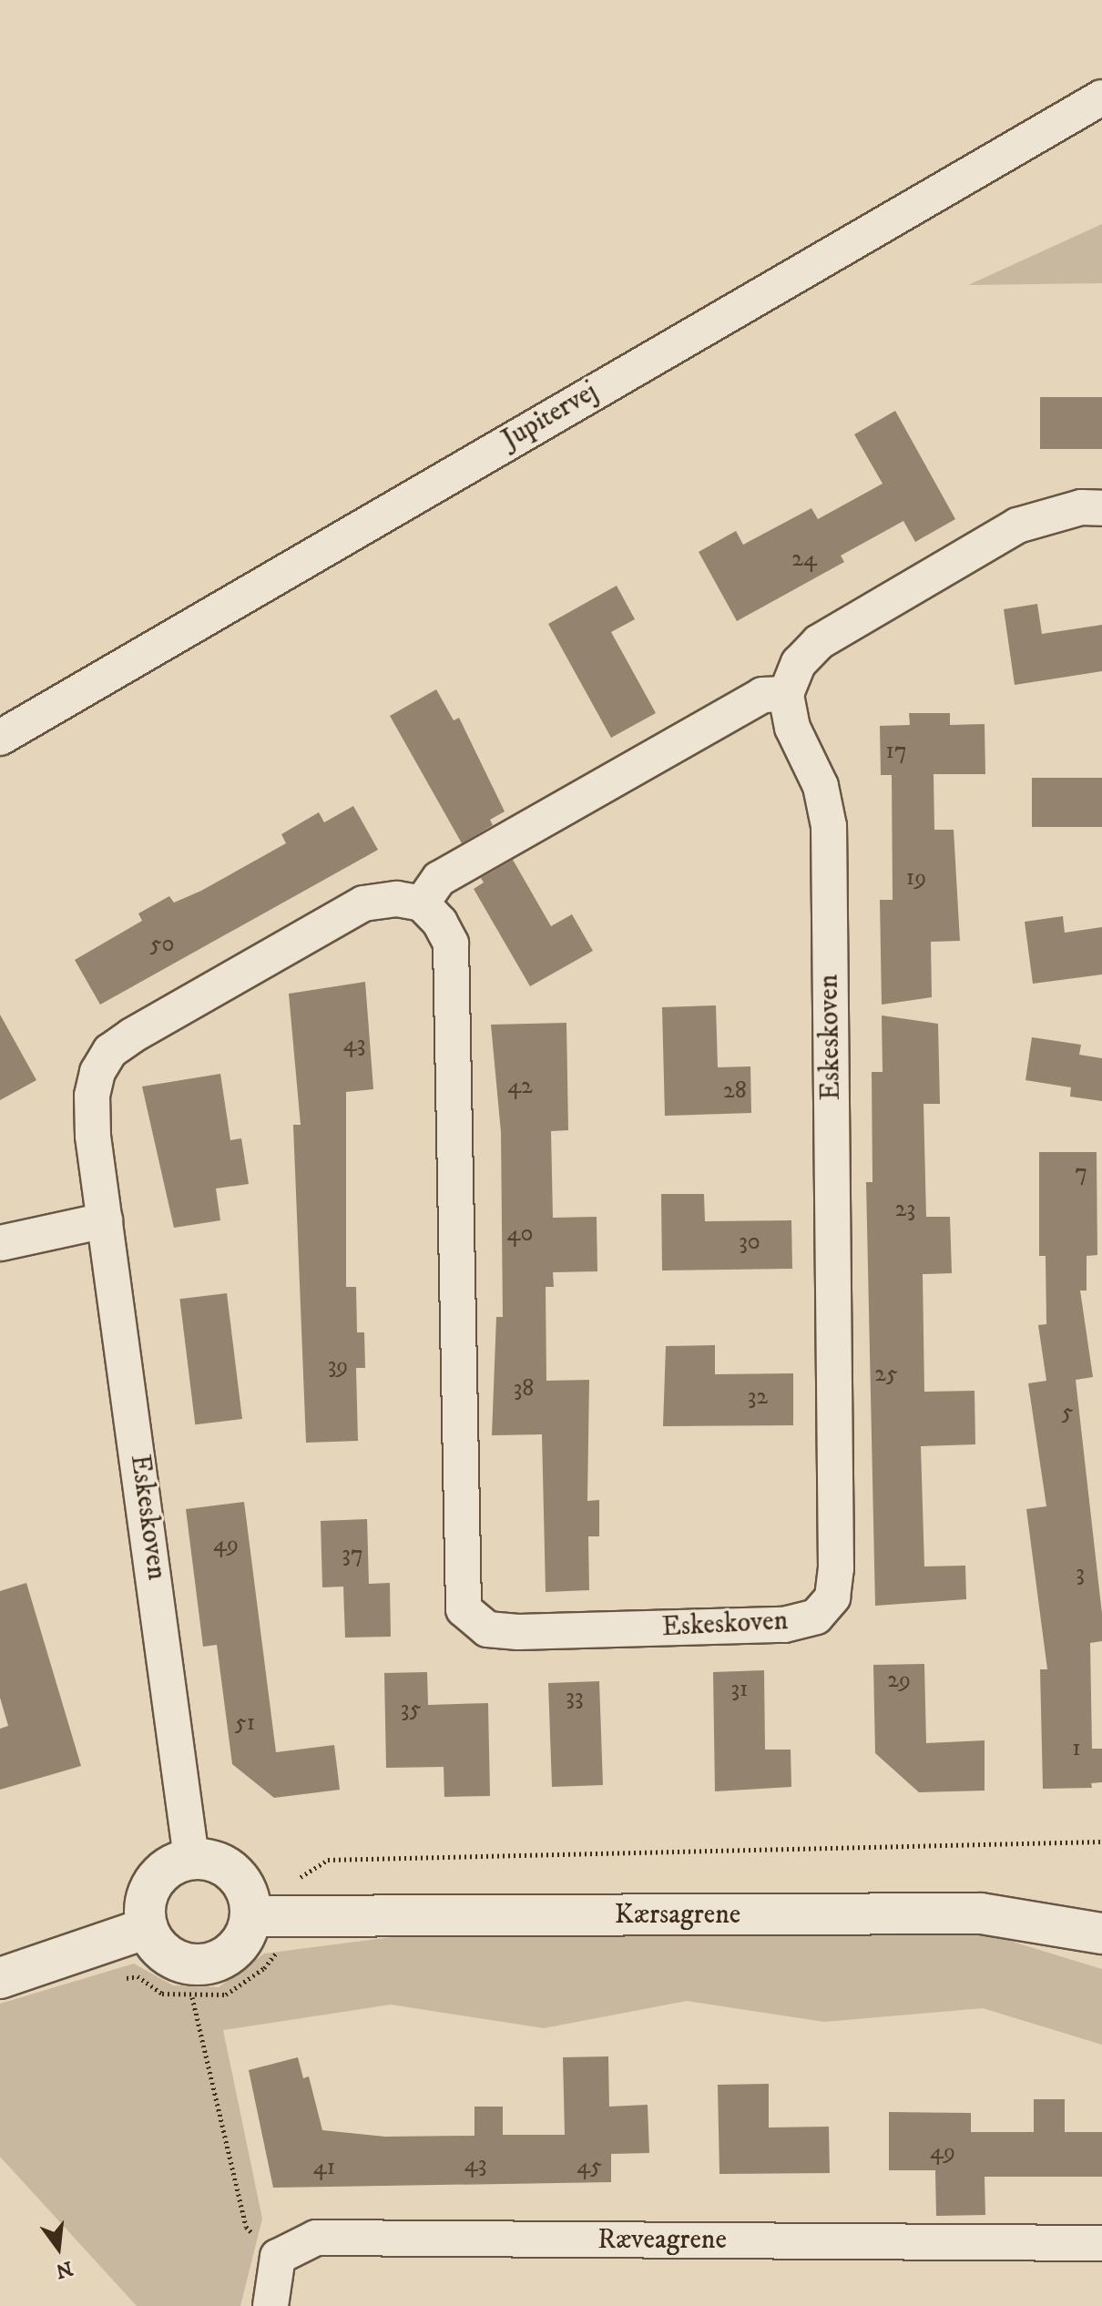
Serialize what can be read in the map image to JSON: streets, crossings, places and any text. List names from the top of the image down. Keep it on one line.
{"streets":{"street":["Jupitervej","Eskeskoven","Kærsagrene","Ræveagrene"]},"crossings":[["Eskeskoven","Kærsagrene"]],"house_numbers":["24","17","19","50","43","42","28","7","23","40","30","39","25","38","32","5","49","37","3","29","31","33","35","51","1","49","43","45","41"],"north":"bottom"}
